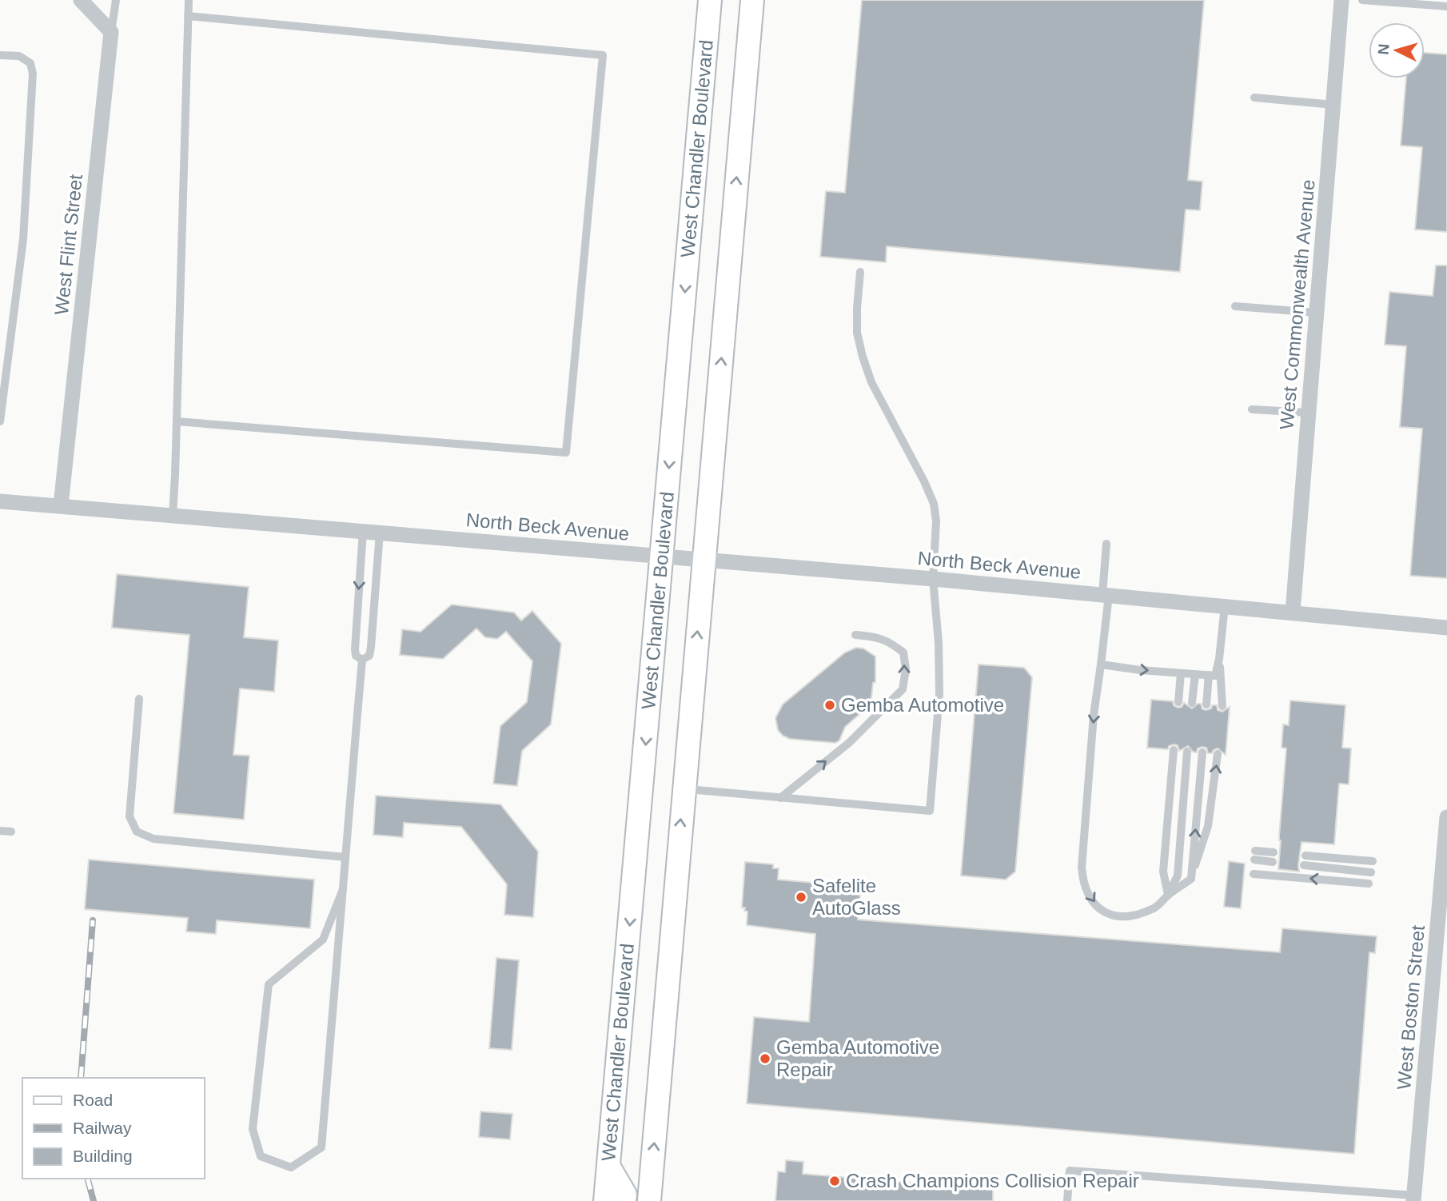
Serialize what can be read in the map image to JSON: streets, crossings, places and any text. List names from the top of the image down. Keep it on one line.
{"streets":{"main road":["West Chandler Boulevard"],"street":["West Flint Street","West Commonwealth Avenue","North Beck Avenue","West Boston Street"]},"crossings":[["West Chandler Boulevard","North Beck Avenue"],["West Flint Street","North Beck Avenue"],["West Commonwealth Avenue","North Beck Avenue"]],"places":["Gemba Automotive","Safelite AutoGlass","Gemba Automotive Repair","Crash Champions Collision Repair"],"legend":["Road","Railway","Building"],"north":"left"}
